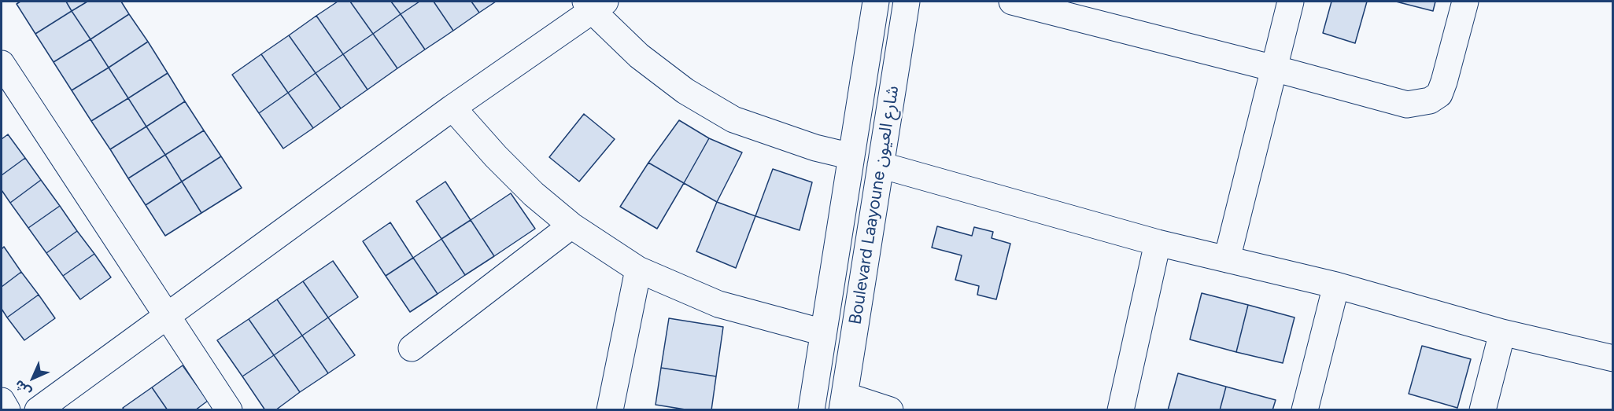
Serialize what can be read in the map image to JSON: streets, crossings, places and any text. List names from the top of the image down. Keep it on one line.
{"streets":{"street":["Boulevard Laayoune شارع العيون"]},"north":"bottom left"}
